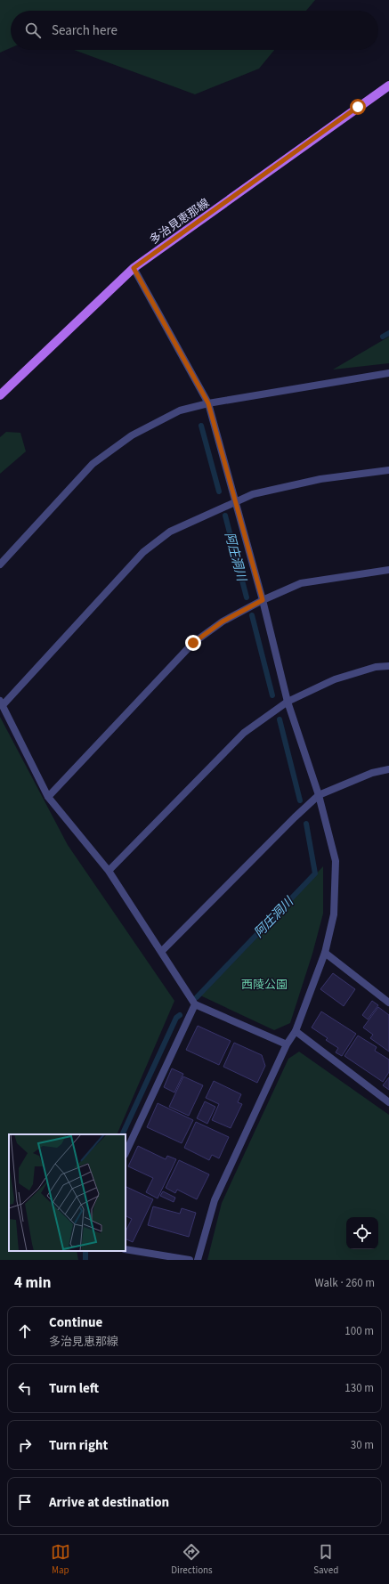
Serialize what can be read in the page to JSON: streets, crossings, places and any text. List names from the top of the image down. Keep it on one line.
{"streets":{"main road":["多治見恵那線"]},"water":["阿庄洞川"],"parks":["西陵公園"],"page":{"search":"Search here","heading":["4 min","Walk · 260 m"],"list":[["Continue","多治見恵那線","100 m"],["Turn left","130 m"],["Turn right","30 m"],"Arrive at destination"],"nav":["Map","Directions","Saved"]}}
